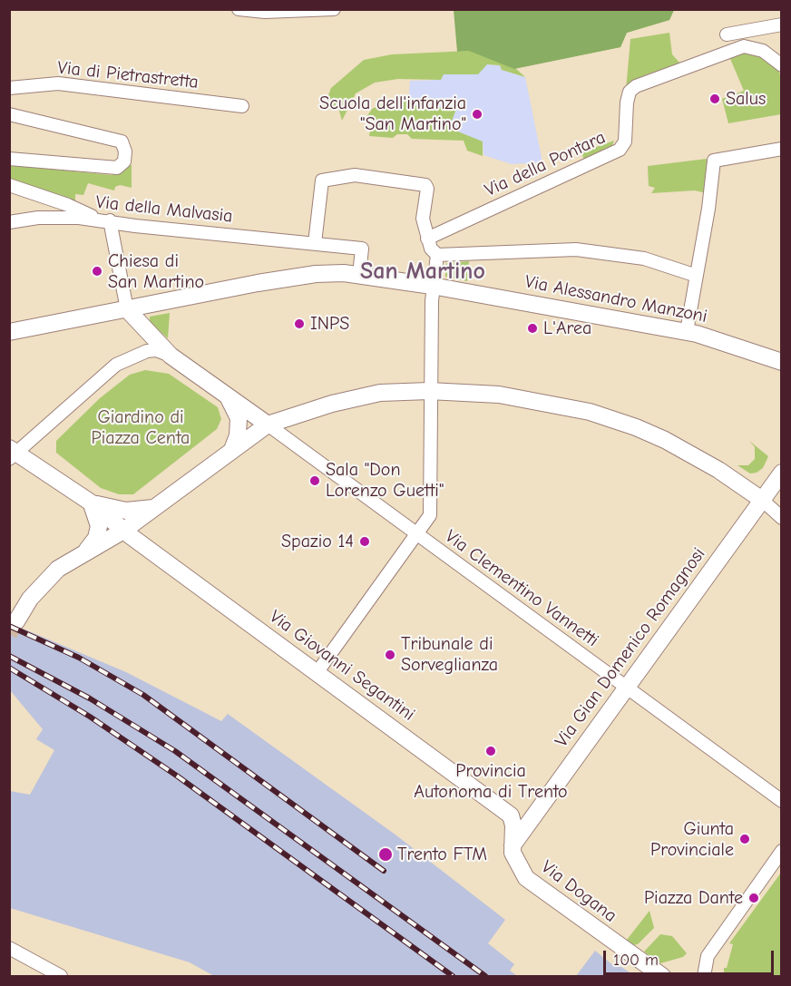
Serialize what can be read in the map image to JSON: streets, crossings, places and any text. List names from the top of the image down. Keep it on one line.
{"streets":{"main road":["Via Alessandro Manzoni","Via Gian Domenico Romagnosi","Via Giovanni Segantini","Via Dogana"],"street":["Via di Pietrastretta","Via della Pontara","Via della Malvasia","Via Clementino Vannetti"]},"crossings":[["Via della Malvasia","Via Alessandro Manzoni"],["Via Clementino Vannetti","Via Gian Domenico Romagnosi"],["Via Gian Domenico Romagnosi","Via Giovanni Segantini"],["Via Gian Domenico Romagnosi","Via Dogana"],["Via Giovanni Segantini","Via Dogana"]],"districts":["San Martino"],"parks":["Giardino di Piazza Centa"],"places":["Salus","Scuola dell'infanzia \"San Martino\"","Chiesa di San Martino","INPS","L'Area","Sala \"Don Lorenzo Guetti\"","Spazio 14","Tribunale di Sorveglianza","Provincia Autonoma di Trento","Giunta Provinciale","Trento FTM","Piazza Dante"],"scale_bar":"100 m"}
